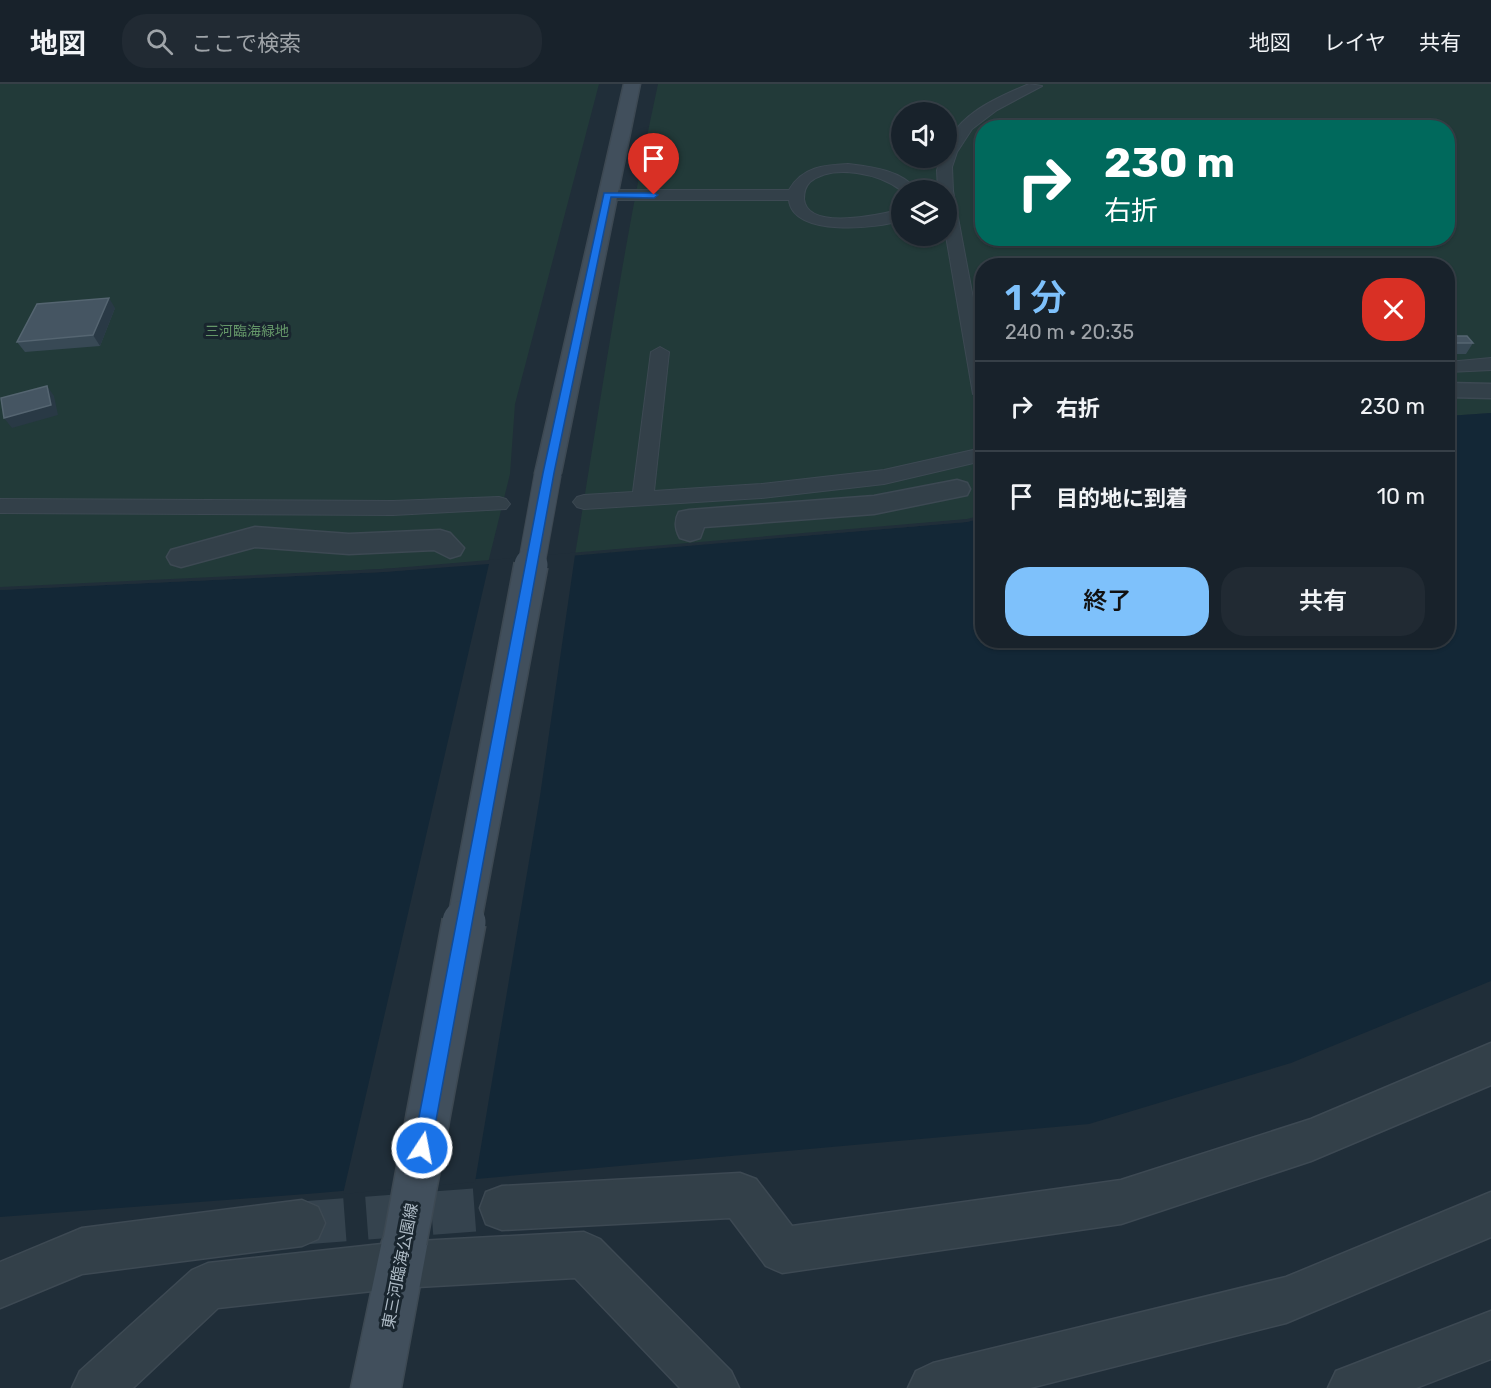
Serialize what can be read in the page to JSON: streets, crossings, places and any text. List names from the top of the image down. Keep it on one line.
{"streets":{"main road":["東三河臨海公園線"]},"parks":["三河臨海緑地"],"page":{"header":"地図","search":"ここで検索","nav":["地図","レイヤ","共有"],"turn":["230 m","右折"],"heading":["1 分","240 m · 20:35"],"list":[{"name":"右折","value":"230 m"},{"name":"目的地に到着","value":"10 m"}],"buttons":["終了","共有"]}}
